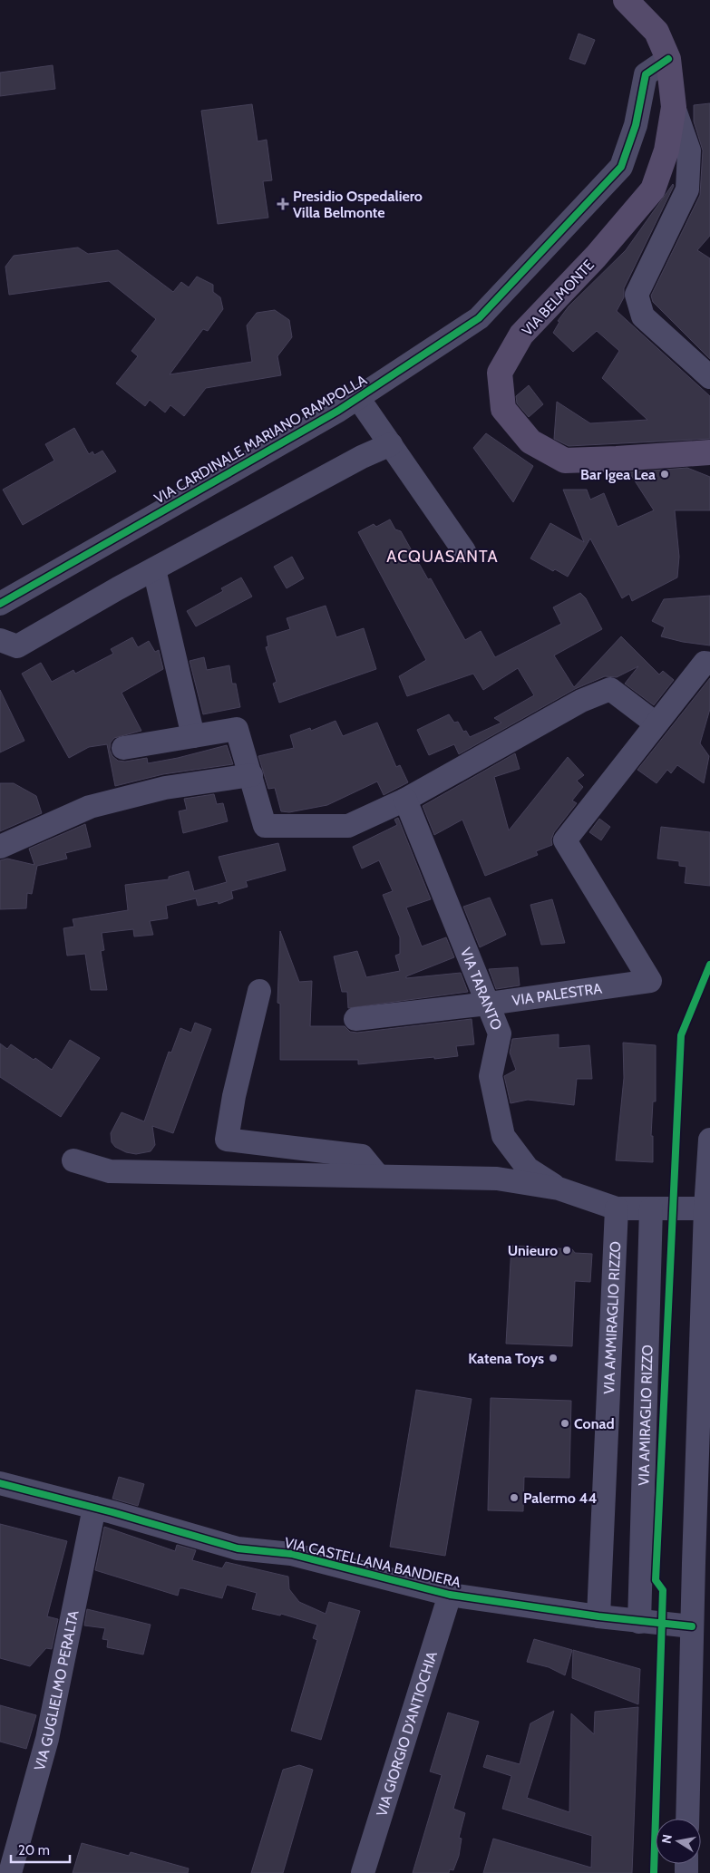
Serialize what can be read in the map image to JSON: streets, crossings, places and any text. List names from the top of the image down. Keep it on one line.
{"streets":{"main road":["VIA BELMONTE"],"street":["VIA CARDINALE MARIANO RAMPOLLA","VIA TARANTO","VIA PALESTRA","VIA AMMIRAGLIO RIZZO","VIA AMIRAGLIO RIZZO","VIA CASTELLANA BANDIERA","VIA GUGLIELMO PERALTA","VIA GIORGIO D'ANTIOCHIA"]},"crossings":[["VIA BELMONTE","VIA CARDINALE MARIANO RAMPOLLA"],["VIA TARANTO","VIA PALESTRA"],["VIA AMMIRAGLIO RIZZO","VIA CASTELLANA BANDIERA"],["VIA AMIRAGLIO RIZZO","VIA CASTELLANA BANDIERA"],["VIA CASTELLANA BANDIERA","VIA GUGLIELMO PERALTA"],["VIA CASTELLANA BANDIERA","VIA GIORGIO D'ANTIOCHIA"]],"districts":["ACQUASANTA"],"places":{"health":["Presidio Ospedaliero Villa Belmonte"],"other":["Bar Igea Lea","Unieuro","Katena Toys","Conad","Palermo 44"]},"scale_bar":"20 m","north":"left"}
